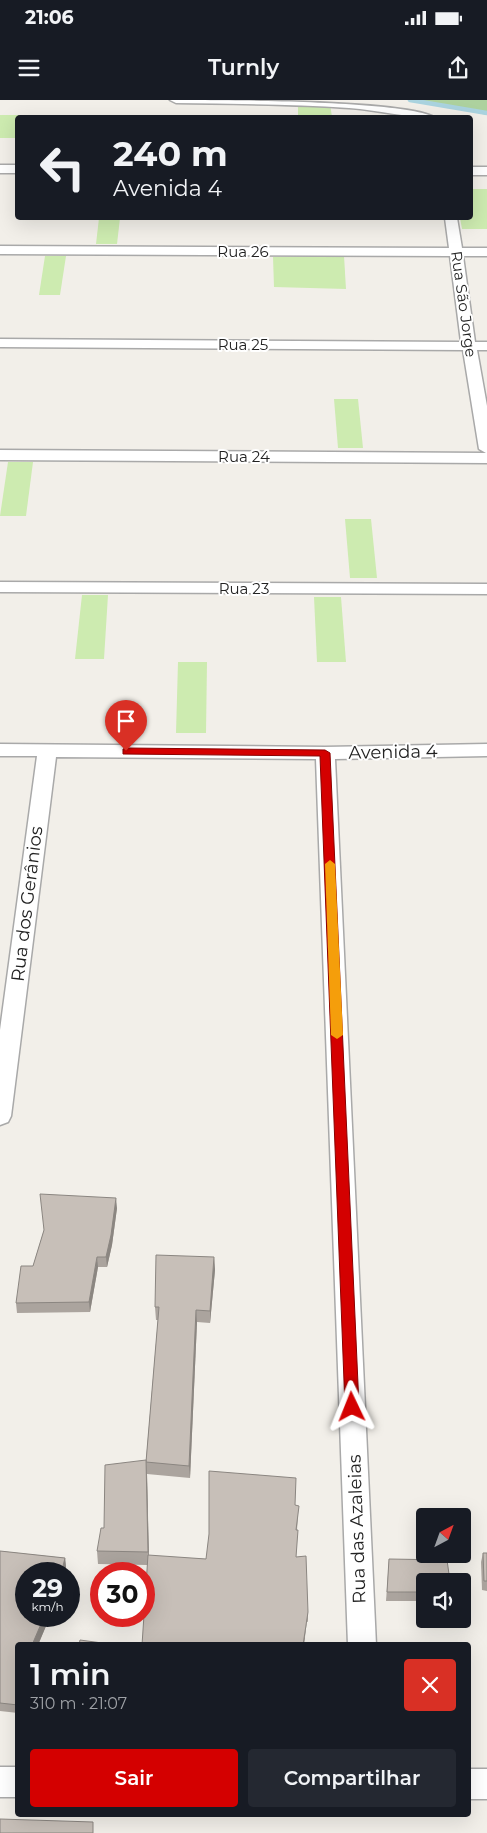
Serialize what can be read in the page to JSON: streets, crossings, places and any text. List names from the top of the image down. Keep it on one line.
{"streets":{"street":["Rua 26","Rua São Jorge","Rua 25","Rua 24","Rua 23","Avenida 4","Rua dos Gerânios","Rua das Azaleias"]},"crossings":[["Rua 26","Rua São Jorge"],["Rua São Jorge","Rua 25"],["Avenida 4","Rua dos Gerânios"],["Avenida 4","Rua das Azaleias"]],"north":"top right","page":{"status":"21:06","header":"Turnly","turn":["240 m","Avenida 4"],"speed":"29 km/h","limit":"30","heading":["1 min","310 m · 21:07"],"buttons":["Sair","Compartilhar"]}}
